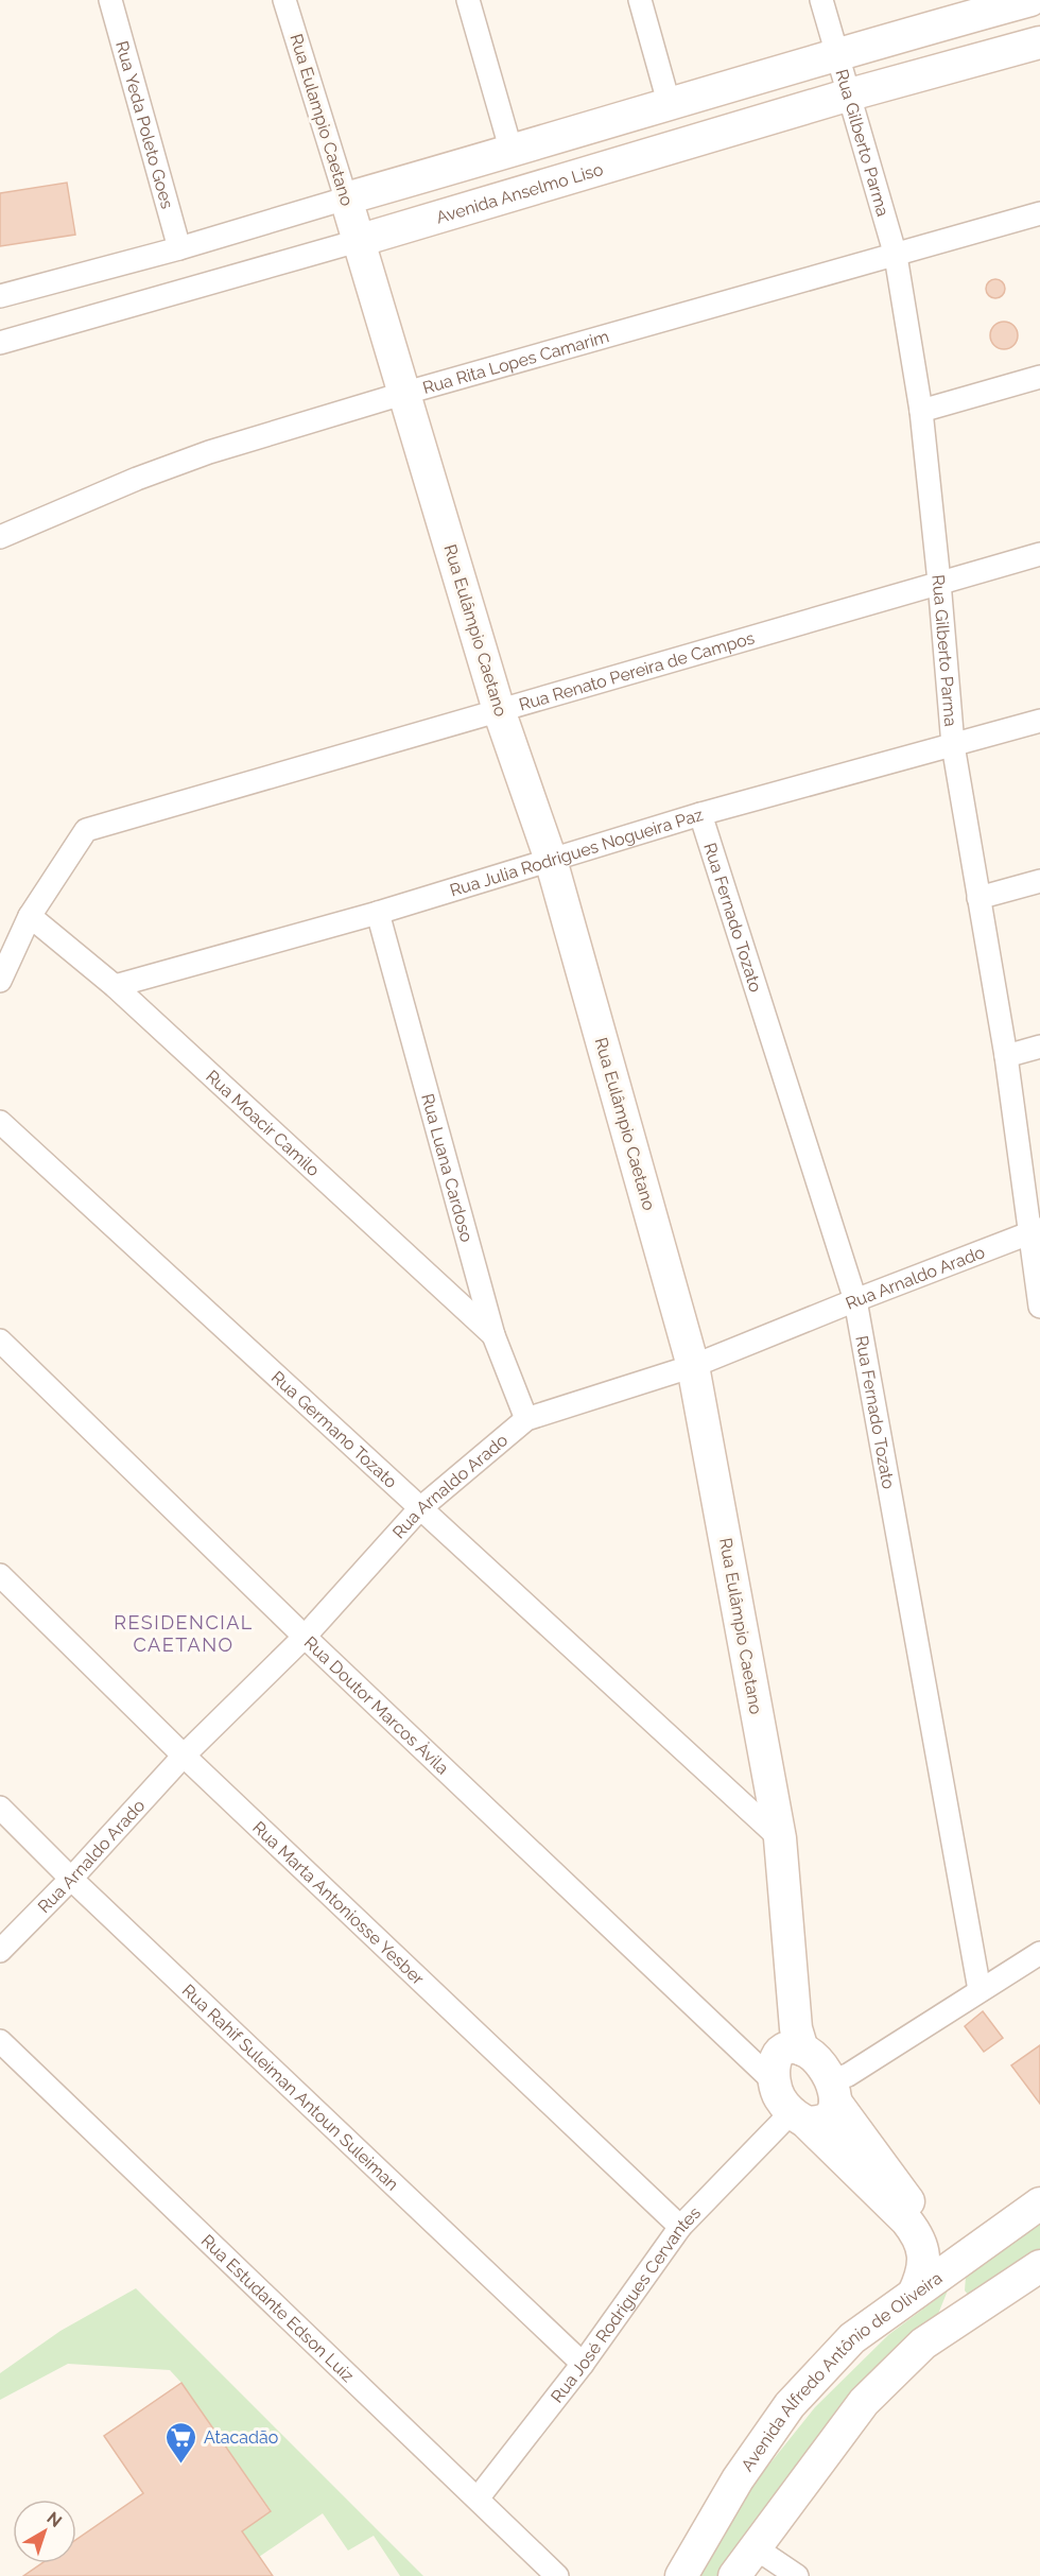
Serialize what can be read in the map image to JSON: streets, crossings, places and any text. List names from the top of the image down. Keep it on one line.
{"streets":{"street":["Rua Eulampio Caetano","Rua Yeda Poleto Goes","Rua Gilberto Parma","Avenida Anselmo Liso","Rua Rita Lopes Camarim","Rua Eulâmpio Caetano","Rua Renato Pereira de Campos","Rua Julia Rodrigues Nogueira Paz","Rua Fernado Tozato","Rua Moacir Camilo","Rua Luana Cardoso","Rua Arnaldo Arado","Rua Germano Tozato","Rua Doutor Marcos Àvila","Rua Marta Antoniosse Yesber","Rua Rahif Suleiman Antoun Suleiman","Rua José Rodrigues Cervantes","Rua Estudante Edson Luiz","Avenida Alfredo Antônio de Oliveira"]},"crossings":[["Rua Eulampio Caetano","Avenida Anselmo Liso"],["Rua Eulampio Caetano","Rua Eulâmpio Caetano"],["Rua Gilberto Parma","Avenida Anselmo Liso"],["Rua Gilberto Parma","Rua Rita Lopes Camarim"],["Rua Gilberto Parma","Rua Renato Pereira de Campos"],["Rua Gilberto Parma","Rua Julia Rodrigues Nogueira Paz"],["Rua Gilberto Parma","Rua Arnaldo Arado"],["Avenida Anselmo Liso","Rua Eulâmpio Caetano"],["Rua Rita Lopes Camarim","Rua Eulâmpio Caetano"],["Rua Eulâmpio Caetano","Rua Renato Pereira de Campos"],["Rua Eulâmpio Caetano","Rua Julia Rodrigues Nogueira Paz"],["Rua Eulâmpio Caetano","Rua Arnaldo Arado"],["Rua Eulâmpio Caetano","Rua Germano Tozato"],["Rua Eulâmpio Caetano","Rua Doutor Marcos Àvila"],["Rua Eulâmpio Caetano","Rua José Rodrigues Cervantes"],["Rua Renato Pereira de Campos","Rua Moacir Camilo"],["Rua Julia Rodrigues Nogueira Paz","Rua Fernado Tozato"],["Rua Julia Rodrigues Nogueira Paz","Rua Moacir Camilo"],["Rua Julia Rodrigues Nogueira Paz","Rua Luana Cardoso"],["Rua Fernado Tozato","Rua Arnaldo Arado"],["Rua Moacir Camilo","Rua Luana Cardoso"],["Rua Luana Cardoso","Rua Arnaldo Arado"],["Rua Arnaldo Arado","Rua Germano Tozato"],["Rua Arnaldo Arado","Rua Doutor Marcos Àvila"],["Rua Arnaldo Arado","Rua Marta Antoniosse Yesber"],["Rua Arnaldo Arado","Rua Rahif Suleiman Antoun Suleiman"],["Rua Doutor Marcos Àvila","Rua José Rodrigues Cervantes"],["Rua Marta Antoniosse Yesber","Rua José Rodrigues Cervantes"],["Rua Rahif Suleiman Antoun Suleiman","Rua José Rodrigues Cervantes"],["Rua José Rodrigues Cervantes","Rua Estudante Edson Luiz"]],"districts":["RESIDENCIAL CAETANO"],"places":{"supermarket":["Atacadão"]},"north":"top right"}
